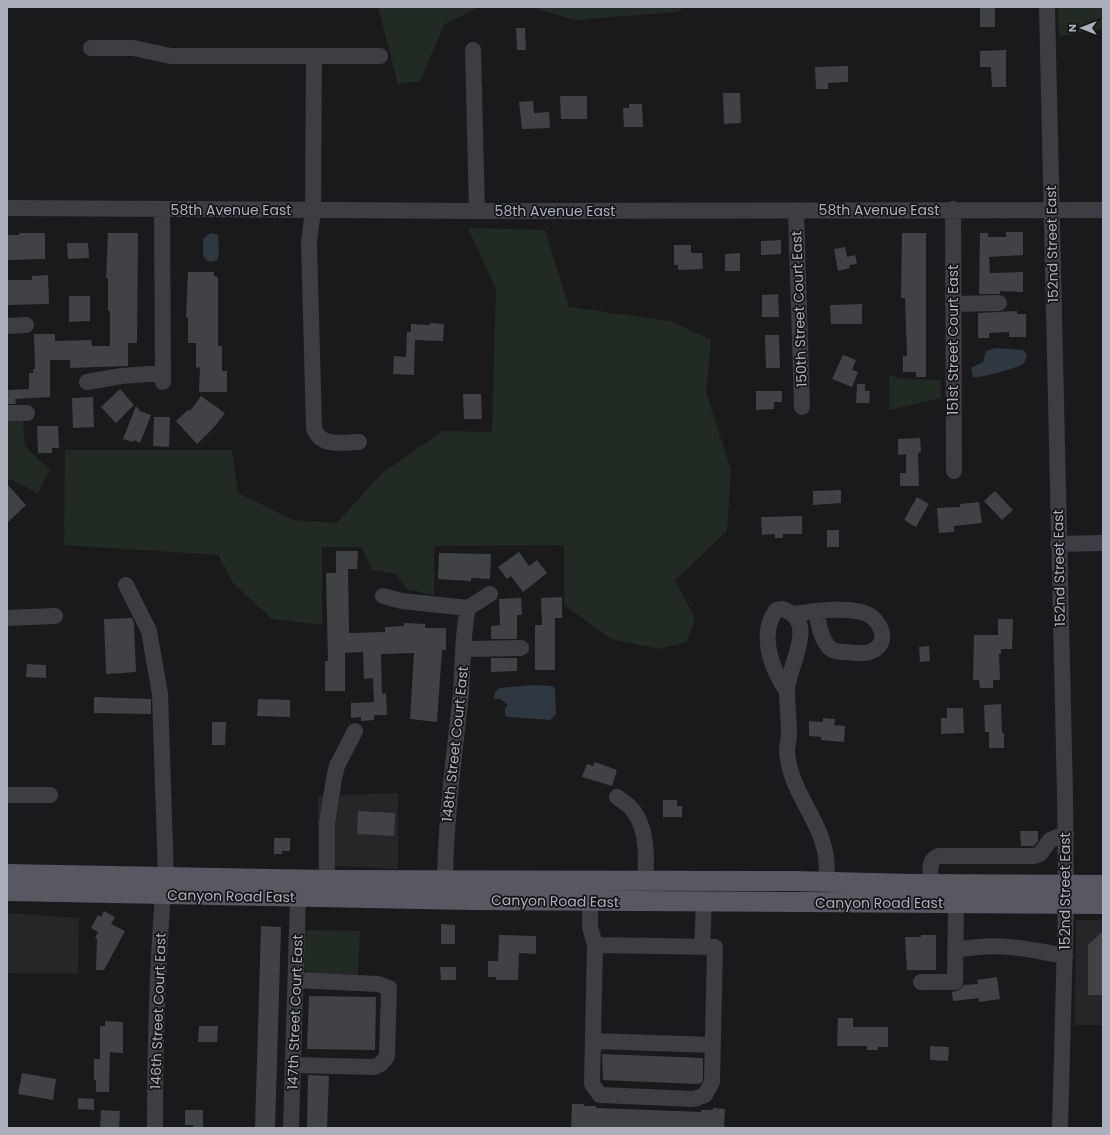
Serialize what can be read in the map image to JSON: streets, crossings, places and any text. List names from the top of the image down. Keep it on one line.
{"streets":{"main road":["Canyon Road East"],"street":["58th Avenue East","152nd Street East","150th Street Court East","151st Street Court East","148th Street Court East","146th Street Court East","147th Street Court East"]},"crossings":[["58th Avenue East","152nd Street East"],["58th Avenue East","150th Street Court East"],["58th Avenue East","151st Street Court East"],["152nd Street East","Canyon Road East"],["148th Street Court East","Canyon Road East"],["Canyon Road East","146th Street Court East"],["Canyon Road East","147th Street Court East"]],"north":"left"}
